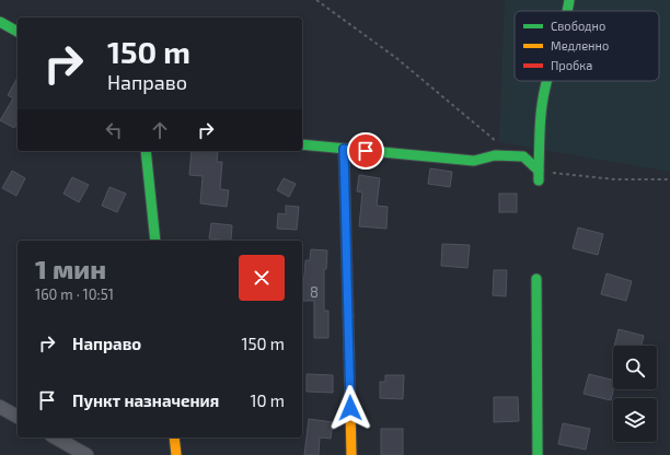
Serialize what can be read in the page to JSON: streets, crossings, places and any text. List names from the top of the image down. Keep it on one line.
{"house_numbers":["8"],"legend":["Свободно","Медленно","Пробка"],"page":{"turn":["150 m","Направо"],"heading":["1 мин","160 m · 10:51"],"list":[{"name":"Направо","value":"150 m"},{"name":"Пункт назначения","value":"10 m"}]}}
